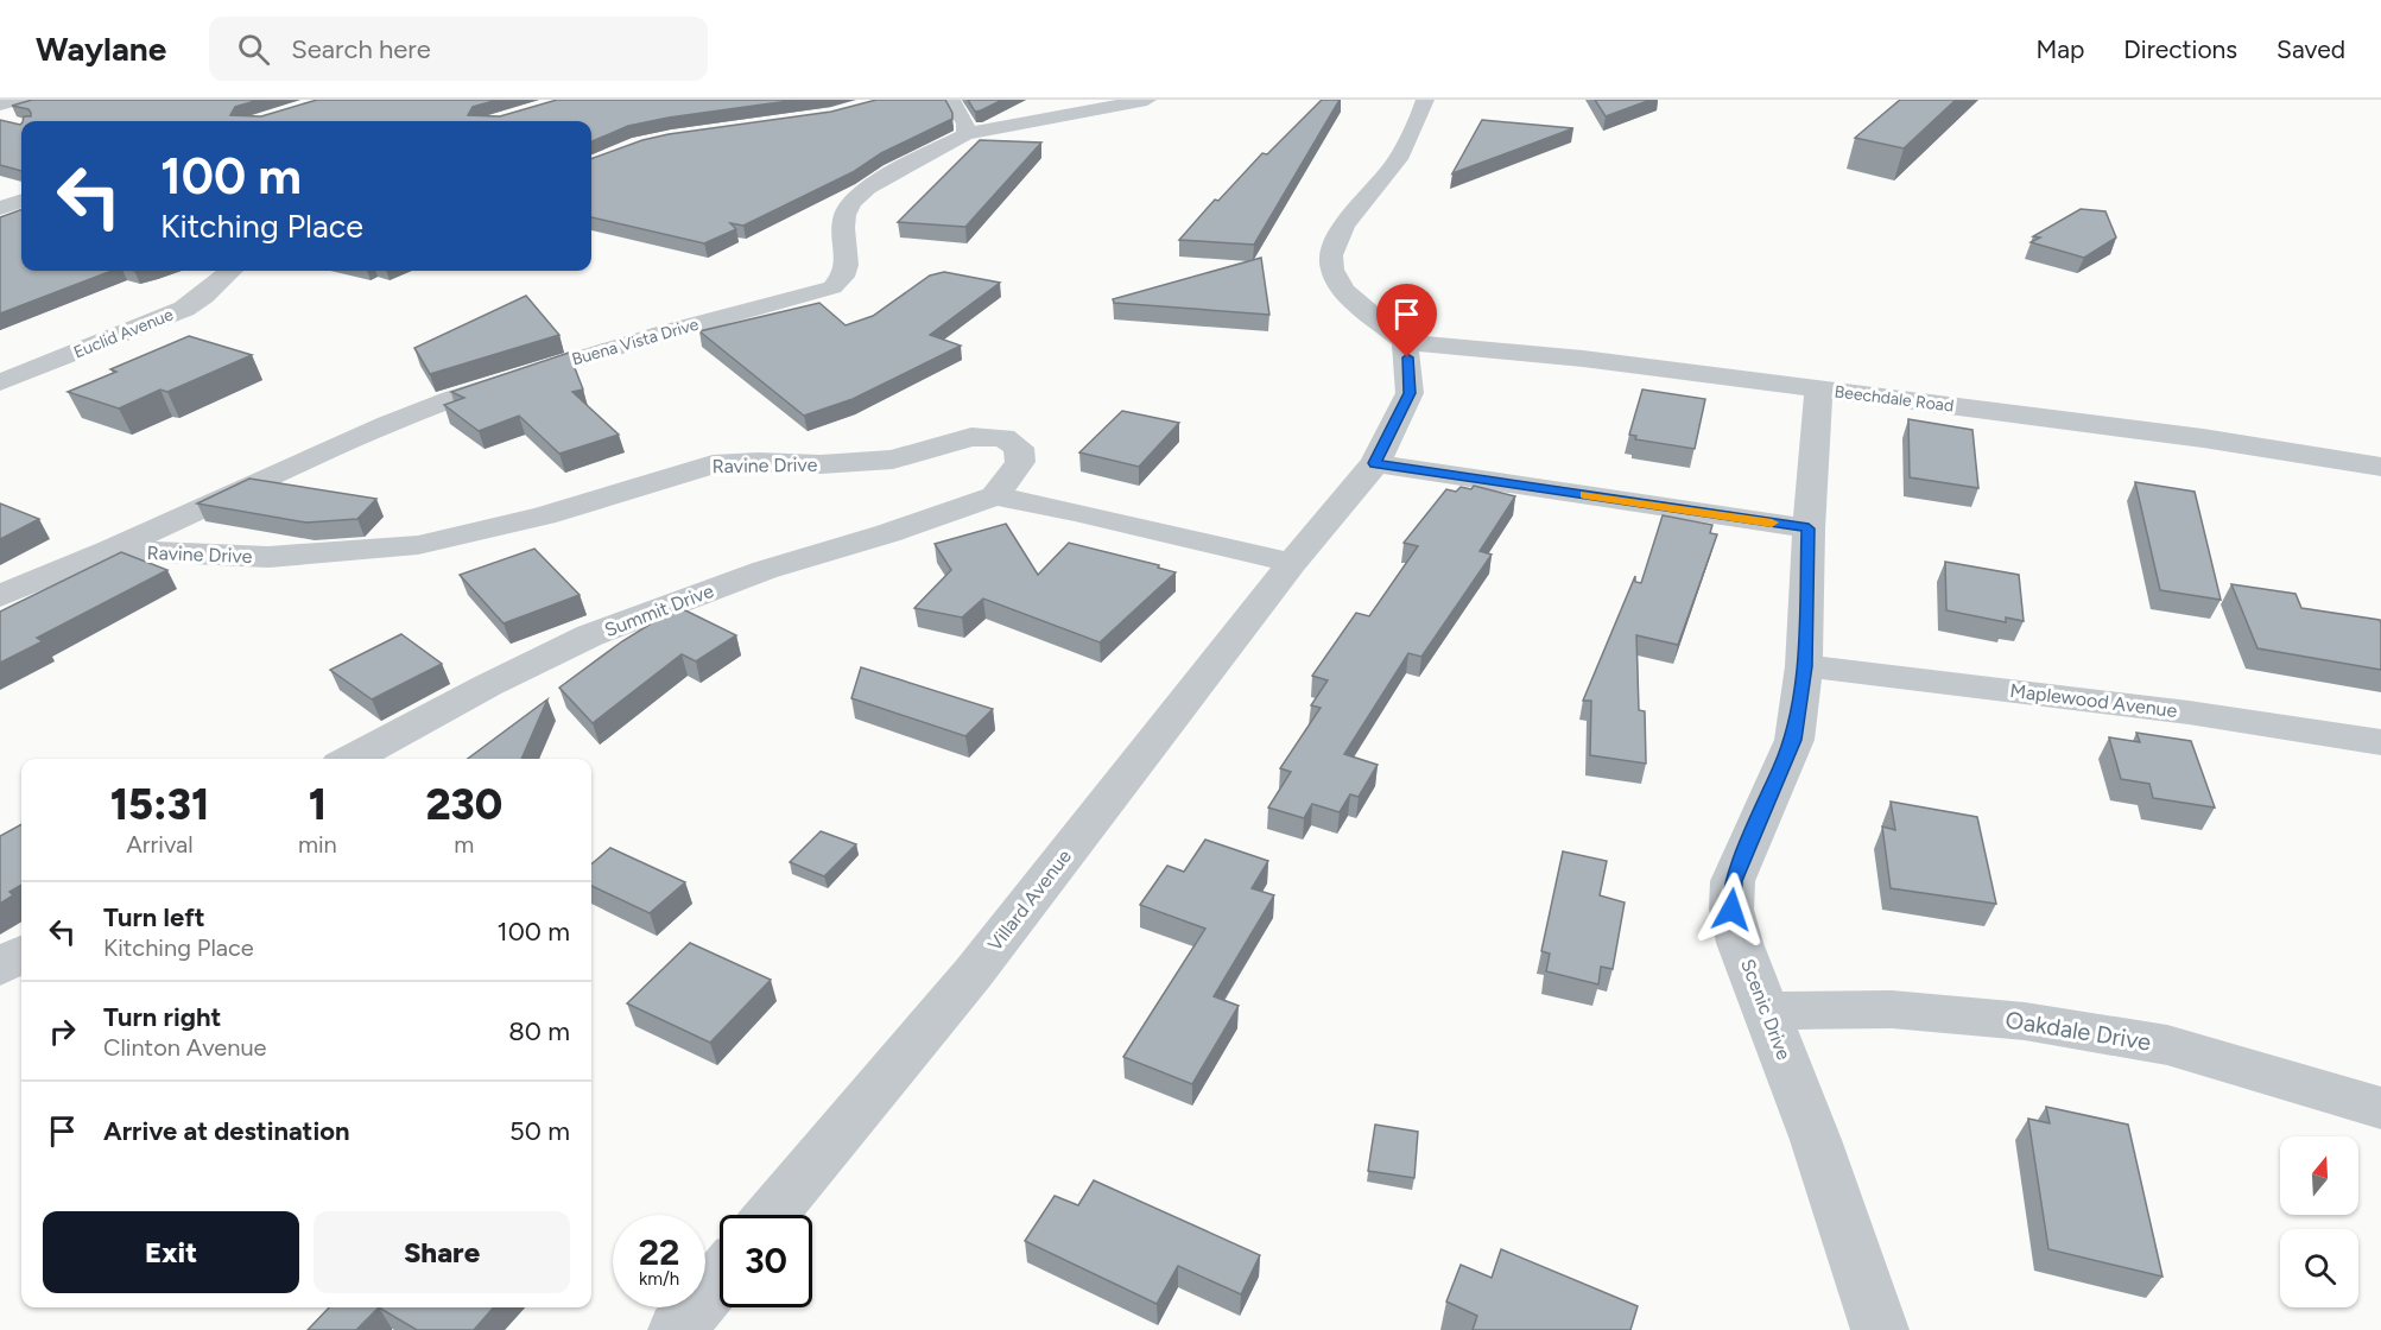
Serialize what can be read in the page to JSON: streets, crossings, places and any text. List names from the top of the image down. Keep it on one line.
{"streets":{"street":["Euclid Avenue","Buena Vista Drive","Beechdale Road","Ravine Drive","Summit Drive","Maplewood Avenue","Villard Avenue","Scenic Drive","Oakdale Drive"]},"crossings":[["Buena Vista Drive","Ravine Drive"],["Beechdale Road","Villard Avenue"],["Beechdale Road","Scenic Drive"],["Ravine Drive","Summit Drive"],["Maplewood Avenue","Scenic Drive"],["Scenic Drive","Oakdale Drive"]],"north":"top","page":{"header":"Waylane","search":"Search here","nav":["Map","Directions","Saved"],"turn":["100 m","Kitching Place"],"eta":["15:31","Arrival","1","min","230","m"],"list":[{"name":"Turn left","note":"Kitching Place","value":"100 m"},{"name":"Turn right","note":"Clinton Avenue","value":"80 m"},{"name":"Arrive at destination","value":"50 m"}],"buttons":["Exit","Share"],"speed":"22 km/h","limit":"30"}}
